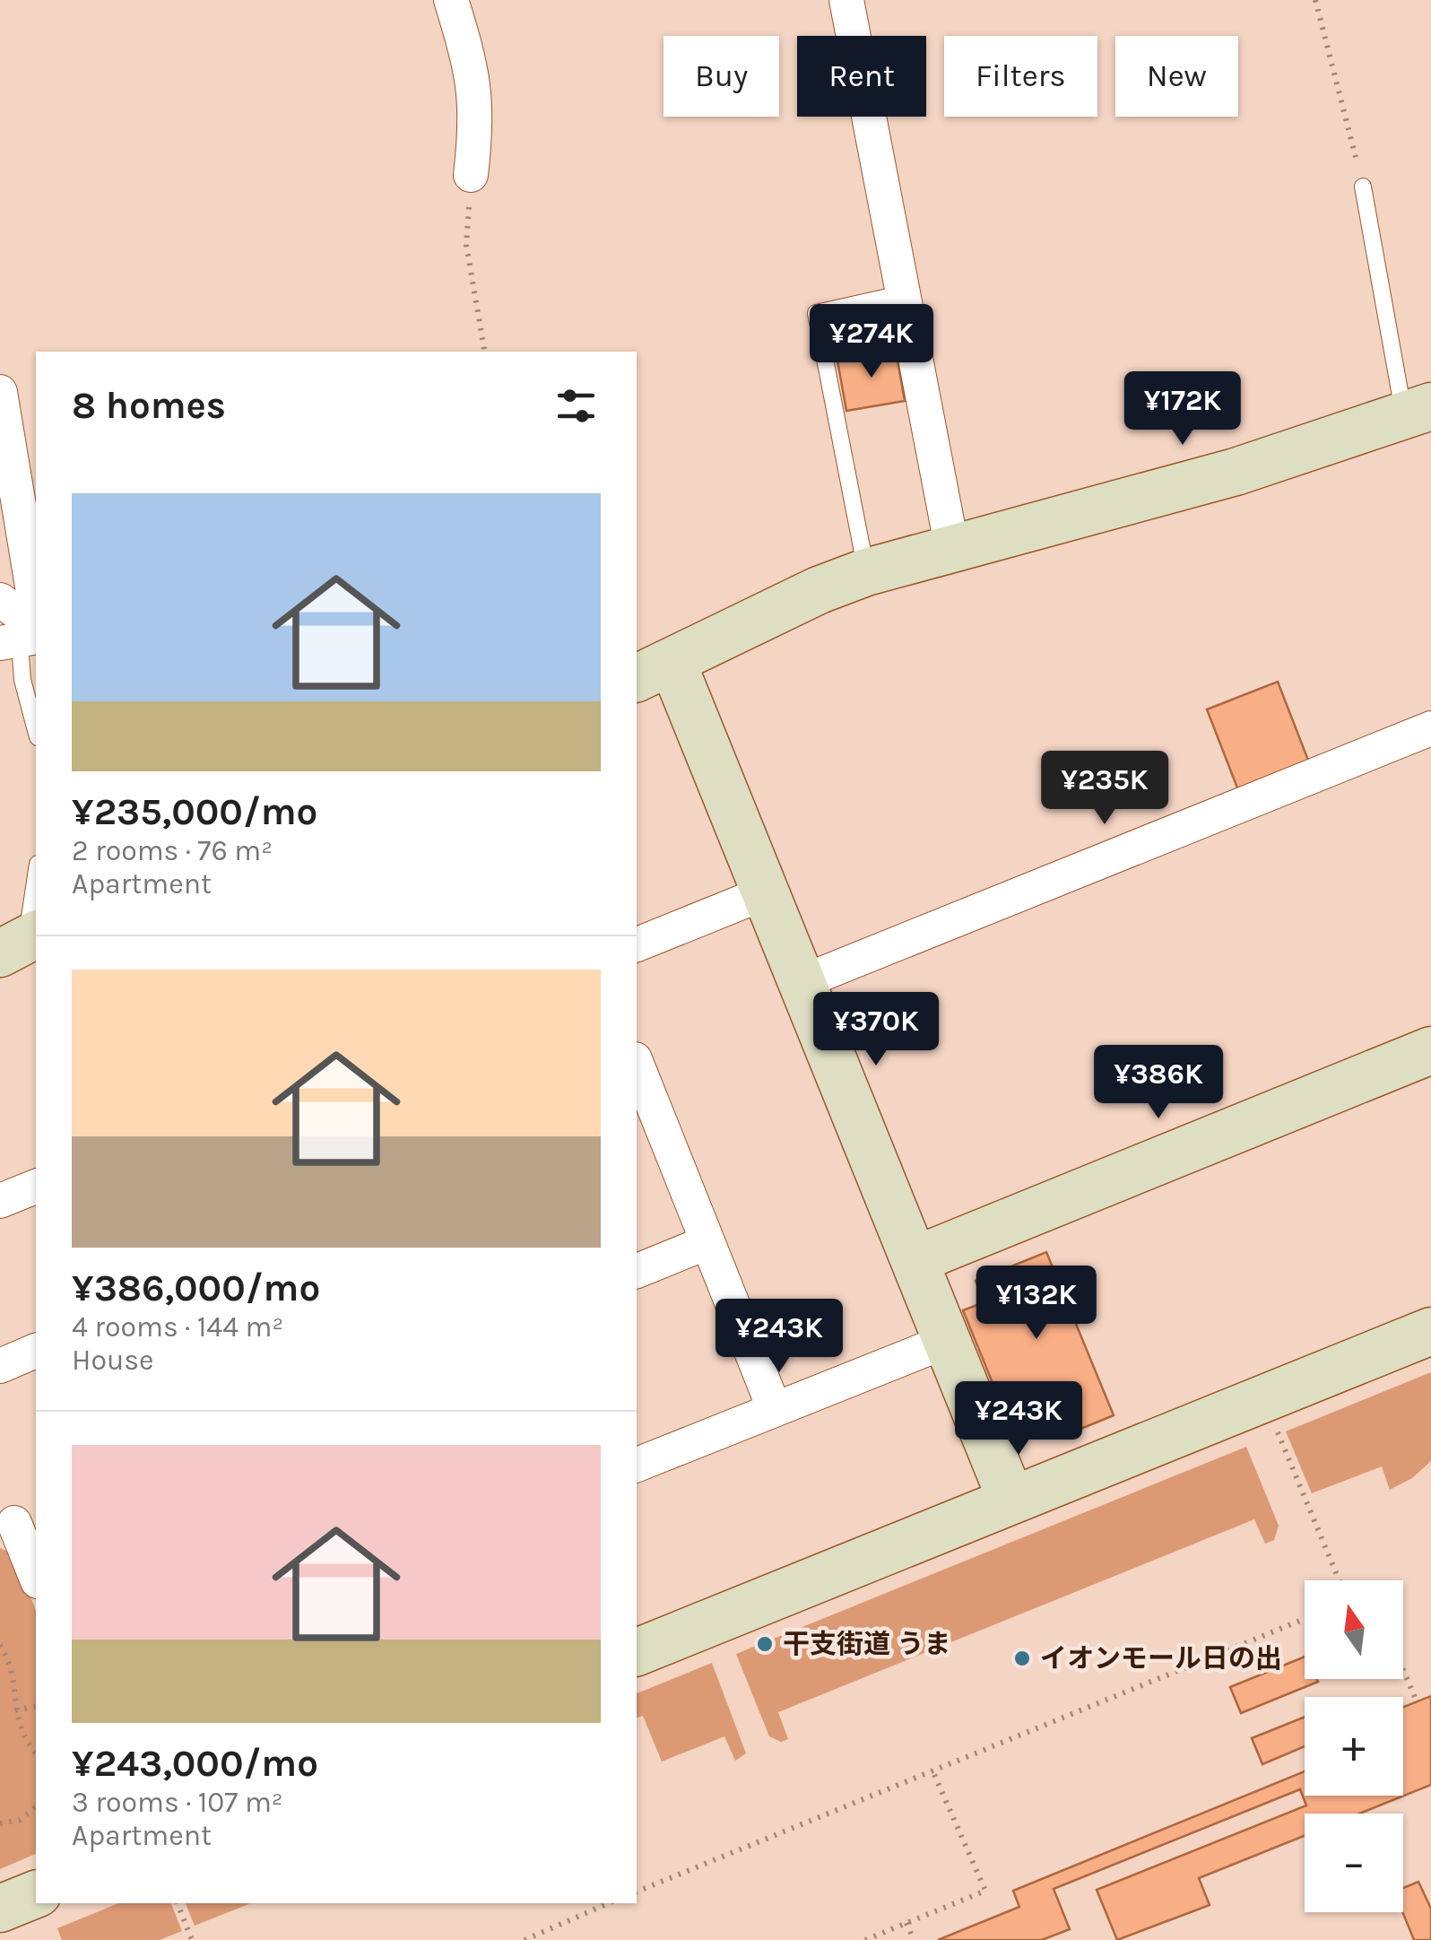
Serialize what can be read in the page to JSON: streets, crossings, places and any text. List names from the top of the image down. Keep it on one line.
{"places":["干支街道 うま","イオンモール日の出"],"north":"top","page":{"chip":["Buy","Rent","Filters","New"],"price":["¥274K","¥172K","¥235K","¥370K","¥386K","¥132K","¥243K","¥243K"],"heading":"8 homes","list":[{"name":"¥235,000/mo","note":"2 rooms · 76 m² · Apartment"},{"name":"¥386,000/mo","note":"4 rooms · 144 m² · House"},{"name":"¥243,000/mo","note":"3 rooms · 107 m² · Apartment"}],"map_buttons":["+","−"]}}
